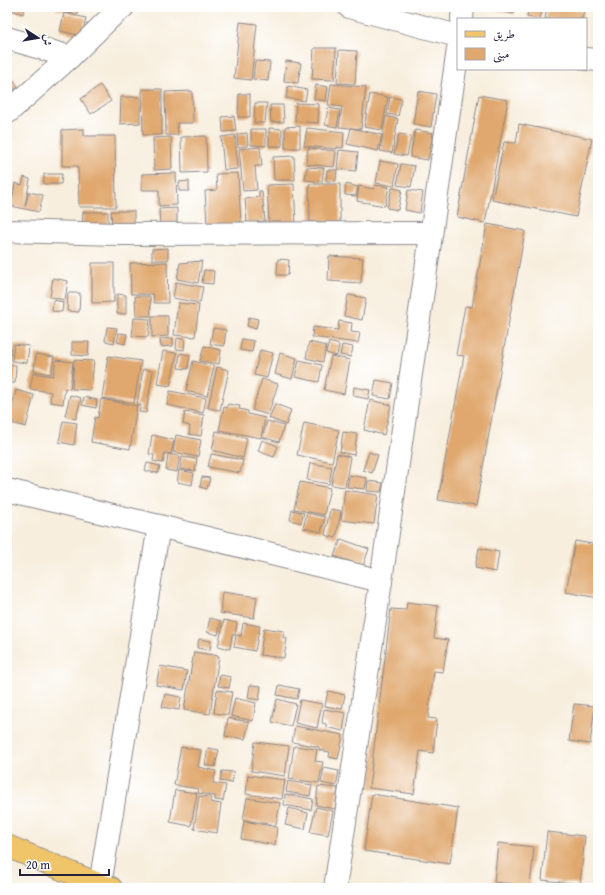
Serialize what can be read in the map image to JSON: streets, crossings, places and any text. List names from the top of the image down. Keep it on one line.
{"legend":["طريق","مبنى"],"scale_bar":"20 m","north":"right"}
